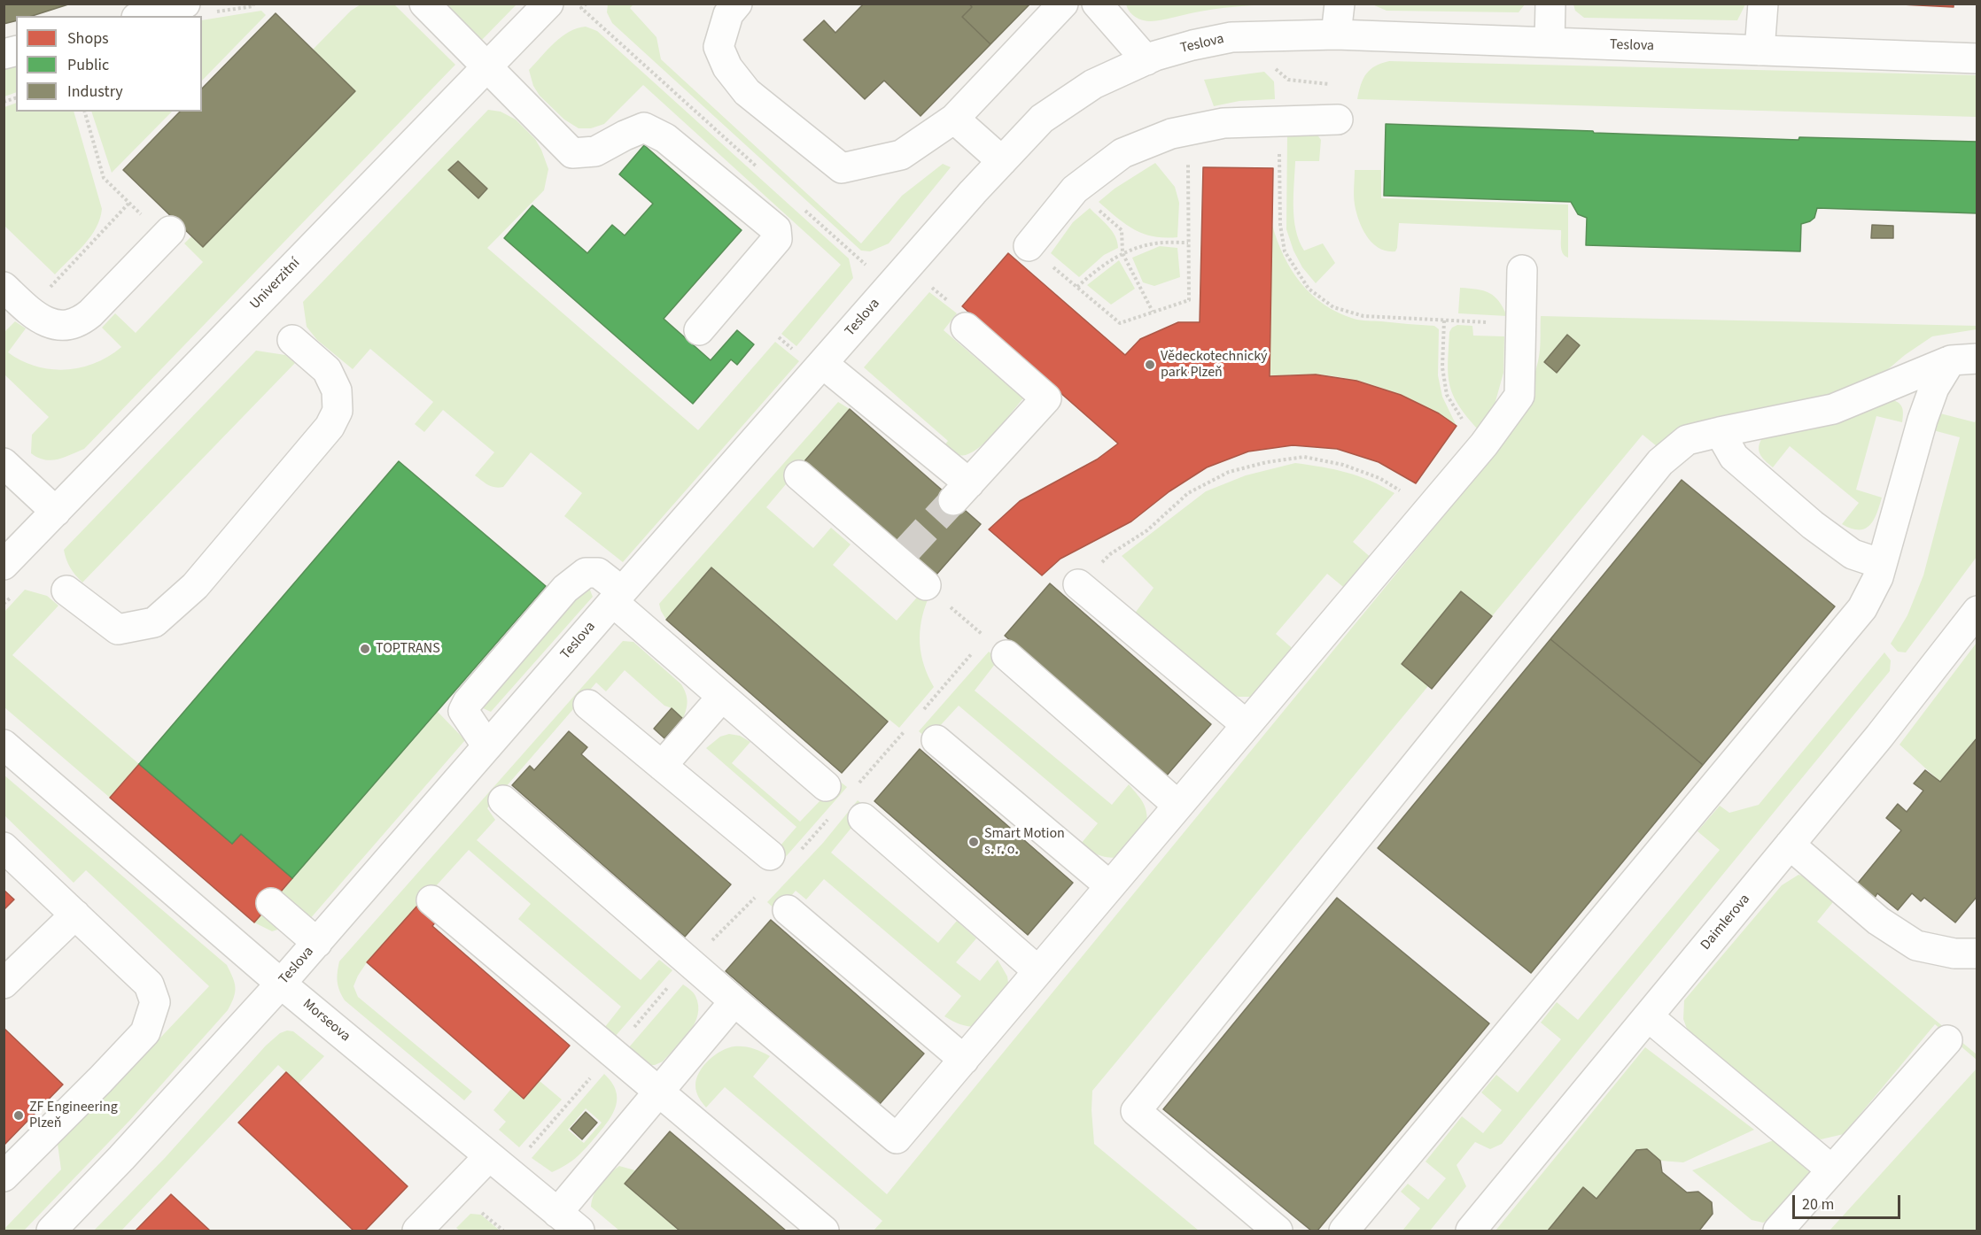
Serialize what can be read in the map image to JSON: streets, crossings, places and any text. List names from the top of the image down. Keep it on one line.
{"streets":{"street":["Teslova","Univerzitní","Daimlerova","Morseova"]},"crossings":[["Teslova","Morseova"]],"places":["Vědeckotechnický park Plzeň","TOPTRANS","Smart Motion s. r. o.","ZF Engineering Plzeň"],"legend":["Shops","Public","Industry"],"scale_bar":"20 m"}
